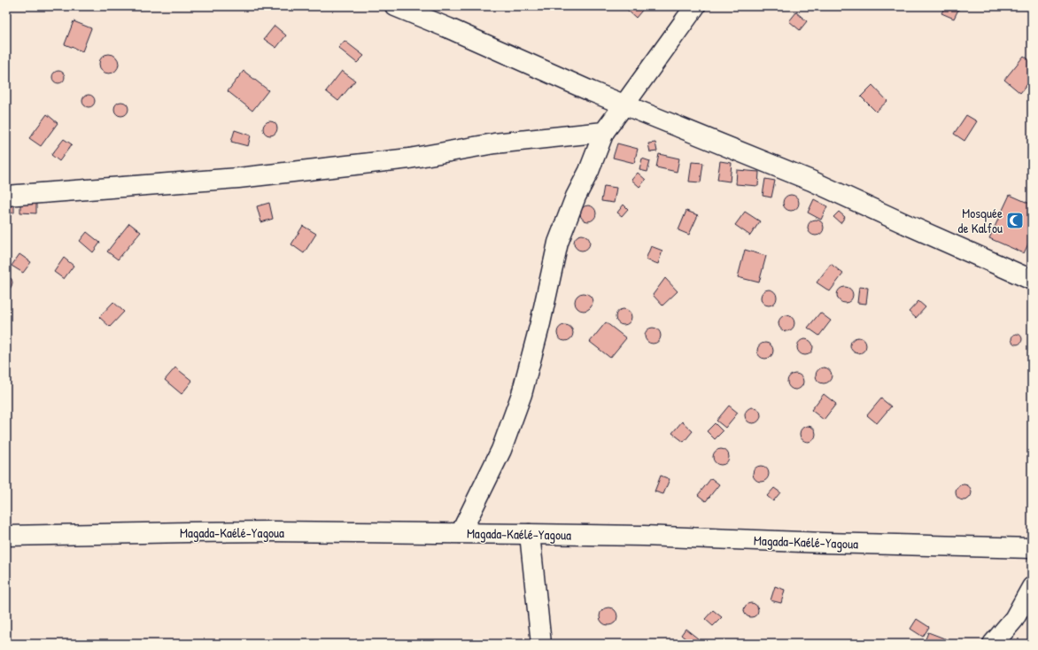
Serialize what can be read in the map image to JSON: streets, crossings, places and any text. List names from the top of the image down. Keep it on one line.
{"streets":{"main road":["Magada-Kaélé-Yagoua"]},"places":{"mosque":["Mosquée de Kalfou"]}}
